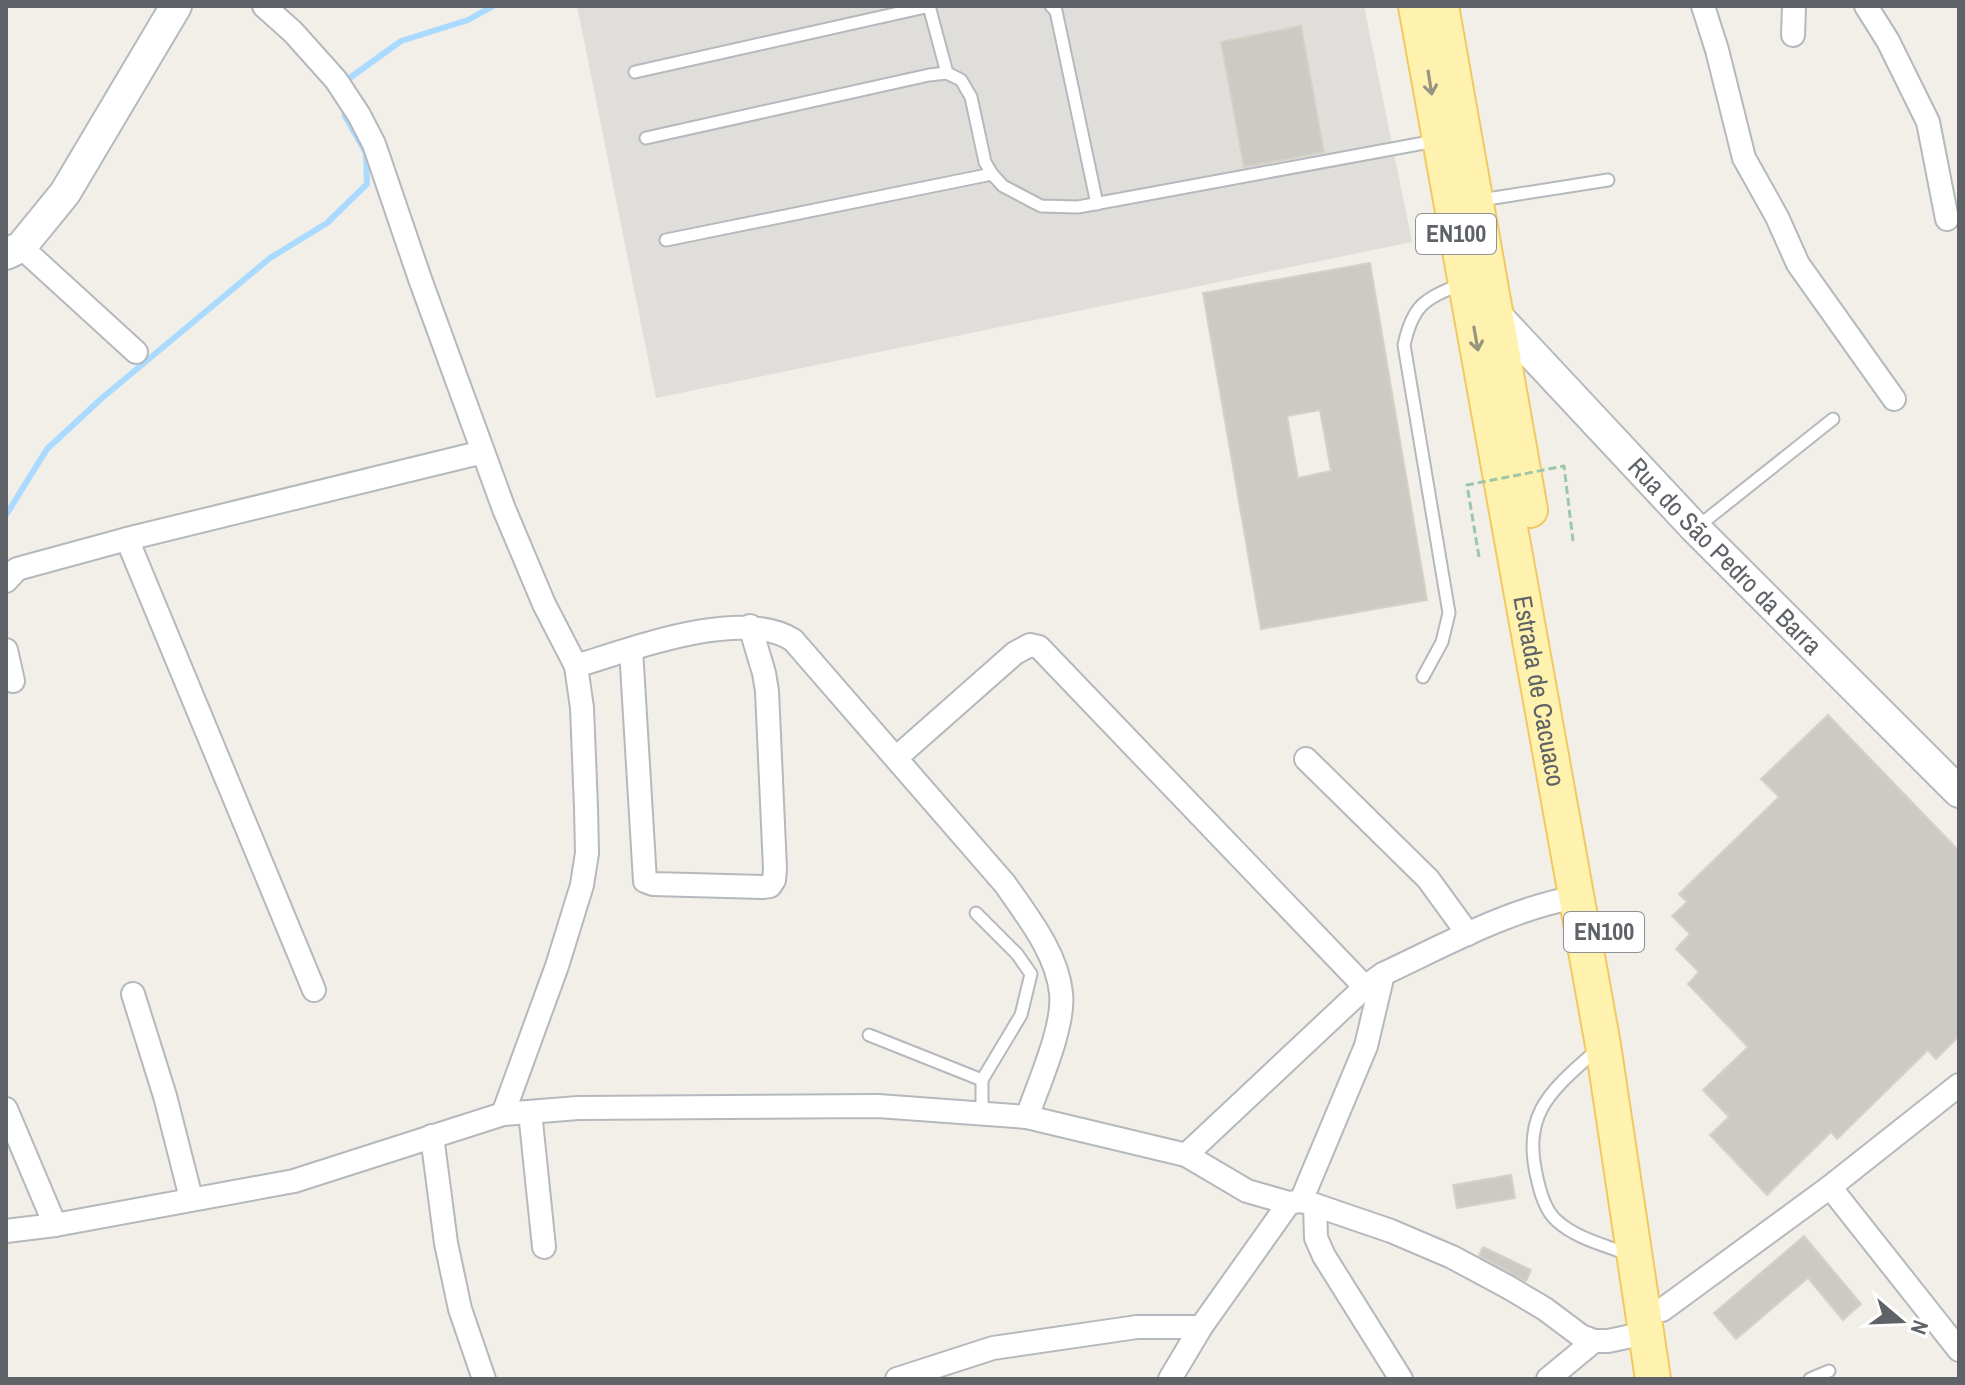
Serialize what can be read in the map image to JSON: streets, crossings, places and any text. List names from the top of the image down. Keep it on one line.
{"streets":{"main road":["EN100","Estrada de Cacuaco"],"street":["Rua do São Pedro da Barra"]},"crossings":[["Rua do São Pedro da Barra","Estrada de Cacuaco"]],"north":"right"}
